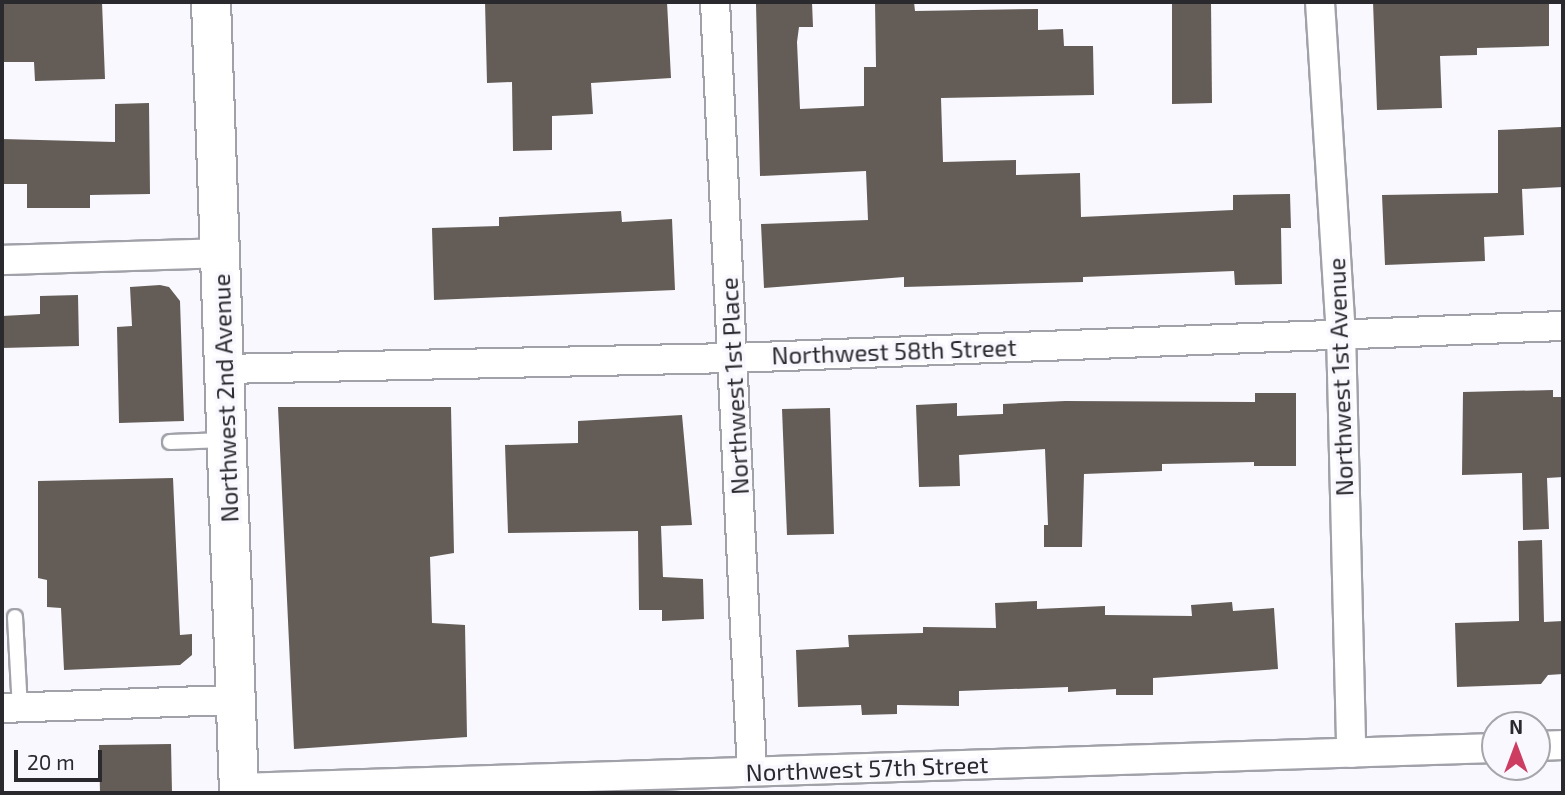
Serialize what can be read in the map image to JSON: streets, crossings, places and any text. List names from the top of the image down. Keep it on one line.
{"streets":{"street":["Northwest 58th Street","Northwest 1st Avenue","Northwest 1st Place","Northwest 2nd Avenue","Northwest 57th Street"]},"crossings":[["Northwest 58th Street","Northwest 1st Avenue"],["Northwest 58th Street","Northwest 1st Place"],["Northwest 58th Street","Northwest 2nd Avenue"],["Northwest 1st Avenue","Northwest 57th Street"],["Northwest 1st Place","Northwest 57th Street"],["Northwest 2nd Avenue","Northwest 57th Street"]],"scale_bar":"20 m","north":"top"}
